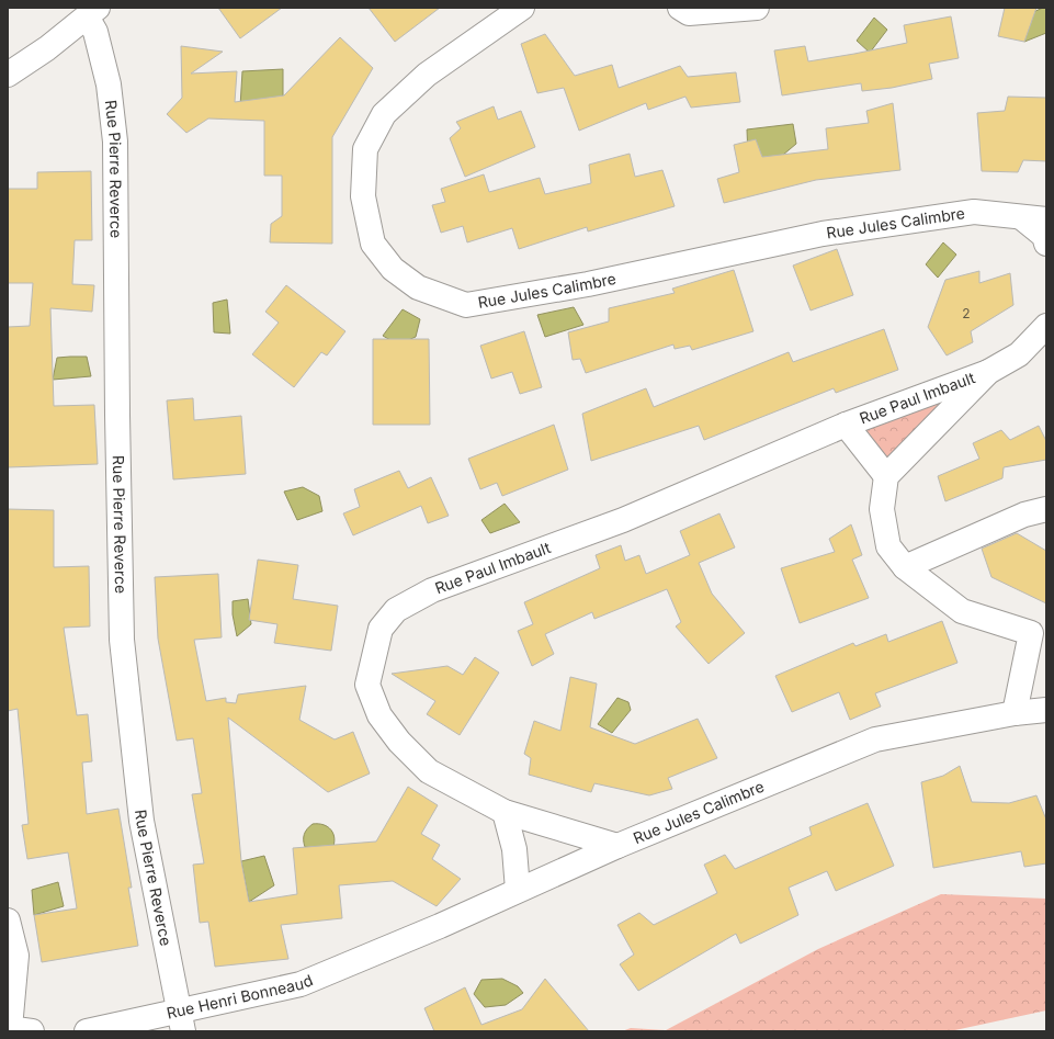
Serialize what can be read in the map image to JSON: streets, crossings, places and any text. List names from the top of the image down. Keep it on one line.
{"streets":{"street":["Rue Pierre Reverce","Rue Jules Calimbre","Rue Paul Imbault","Rue Henri Bonneaud"]},"crossings":[["Rue Pierre Reverce","Rue Henri Bonneaud"],["Rue Jules Calimbre","Rue Paul Imbault"],["Rue Jules Calimbre","Rue Henri Bonneaud"]],"house_numbers":["2"]}
